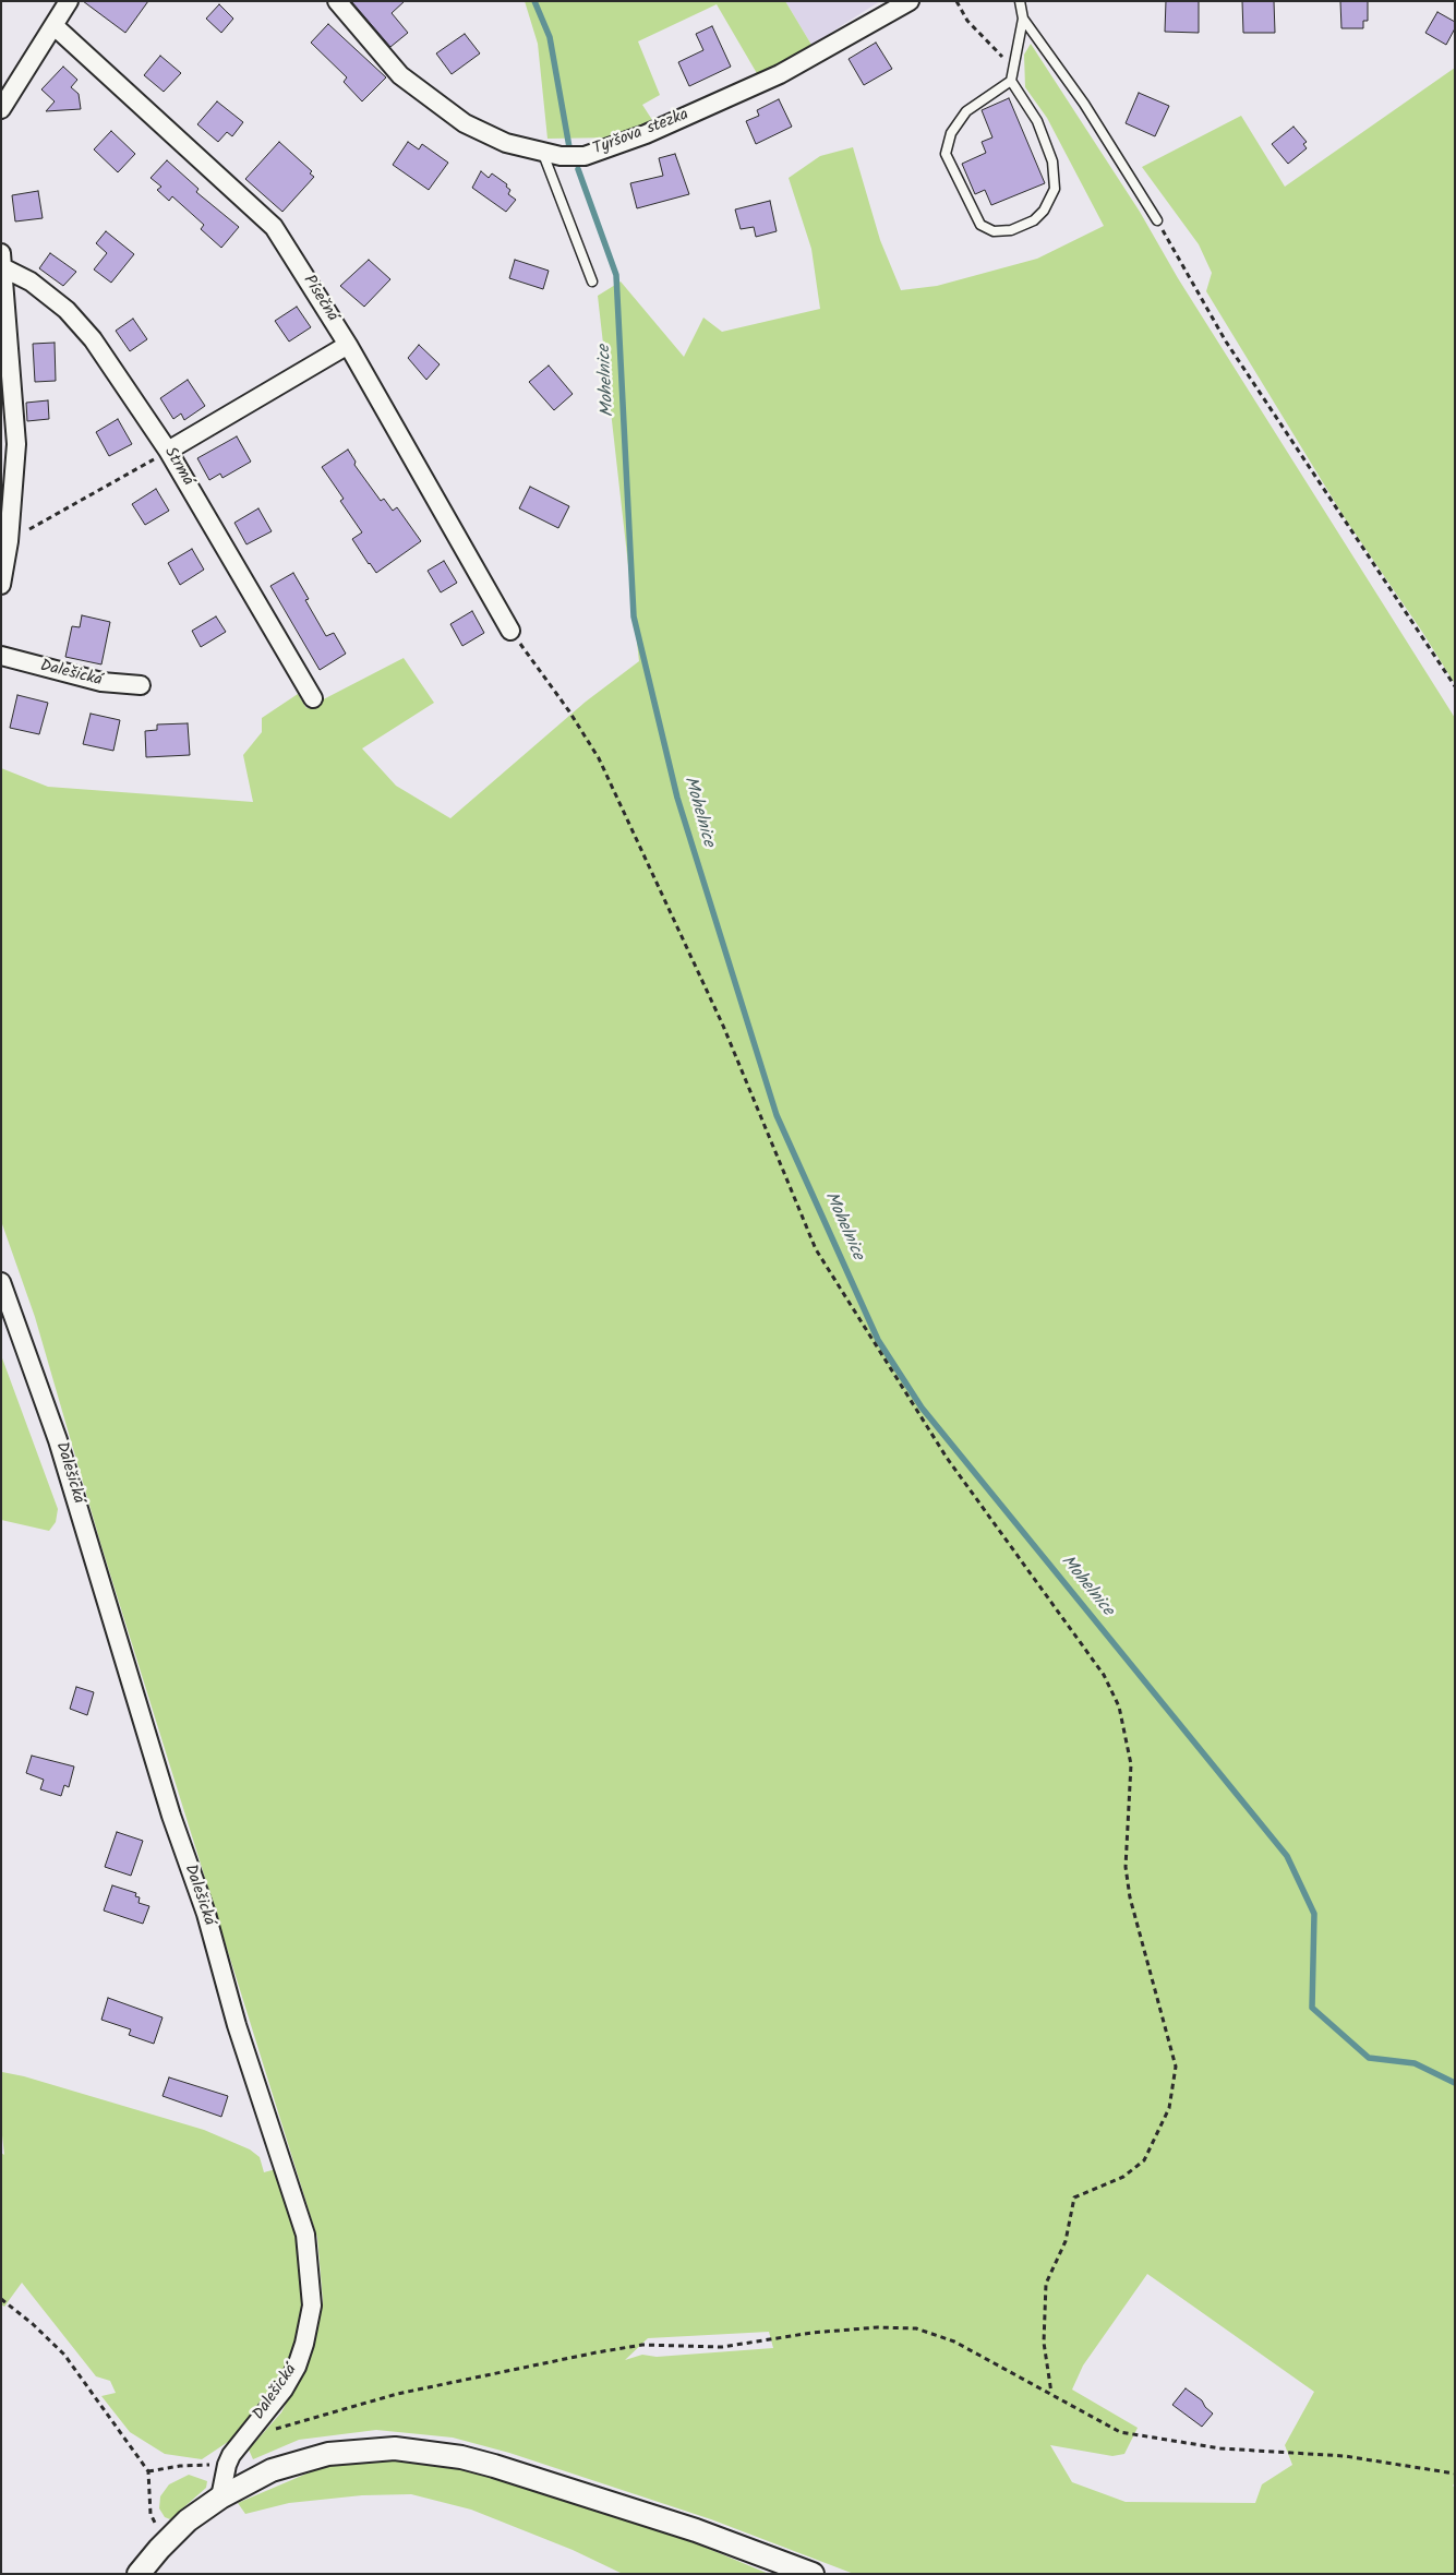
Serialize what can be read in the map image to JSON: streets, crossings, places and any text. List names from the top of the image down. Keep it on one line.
{"streets":{"street":["Tyršova stezka","Písečná","Strmá","Dalešická"]},"water":["Mohelnice"]}
